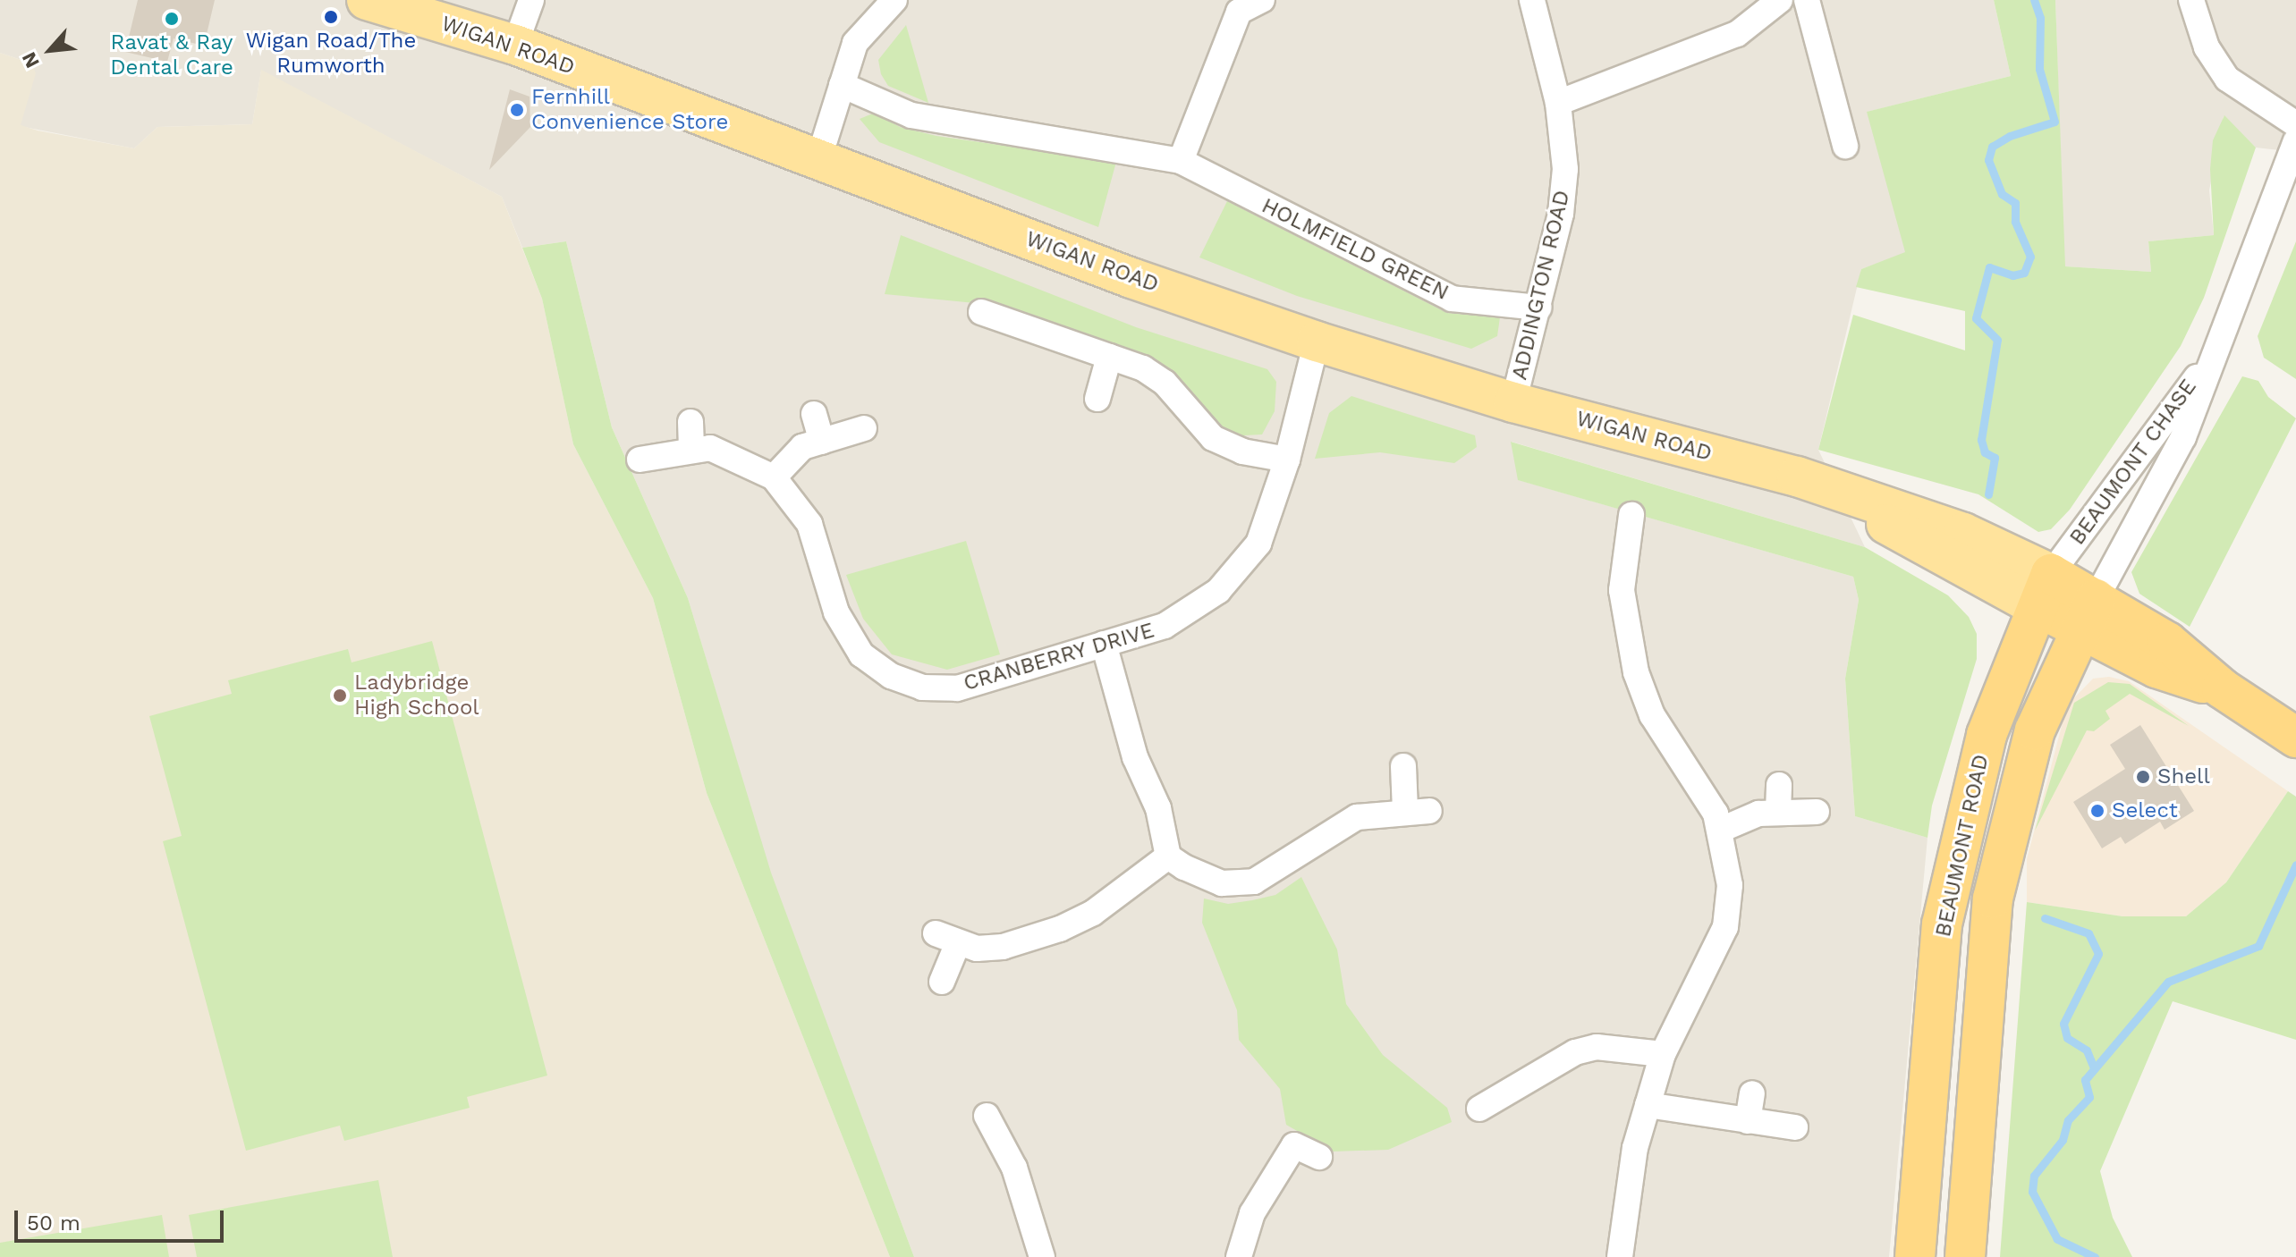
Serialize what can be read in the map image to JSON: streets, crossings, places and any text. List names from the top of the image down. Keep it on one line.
{"streets":{"highway":["WIGAN ROAD","BEAUMONT ROAD"],"street":["HOLMFIELD GREEN","ADDINGTON ROAD","BEAUMONT CHASE","CRANBERRY DRIVE"]},"crossings":[["WIGAN ROAD","ADDINGTON ROAD"],["WIGAN ROAD","BEAUMONT CHASE"],["WIGAN ROAD","CRANBERRY DRIVE"],["WIGAN ROAD","BEAUMONT ROAD"],["HOLMFIELD GREEN","ADDINGTON ROAD"],["BEAUMONT CHASE","BEAUMONT ROAD"]],"places":["Wigan Road/The Rumworth","Ravat & Ray Dental Care","Fernhill Convenience Store","Ladybridge High School","Shell","Select"],"scale_bar":"50 m","north":"bottom left"}
